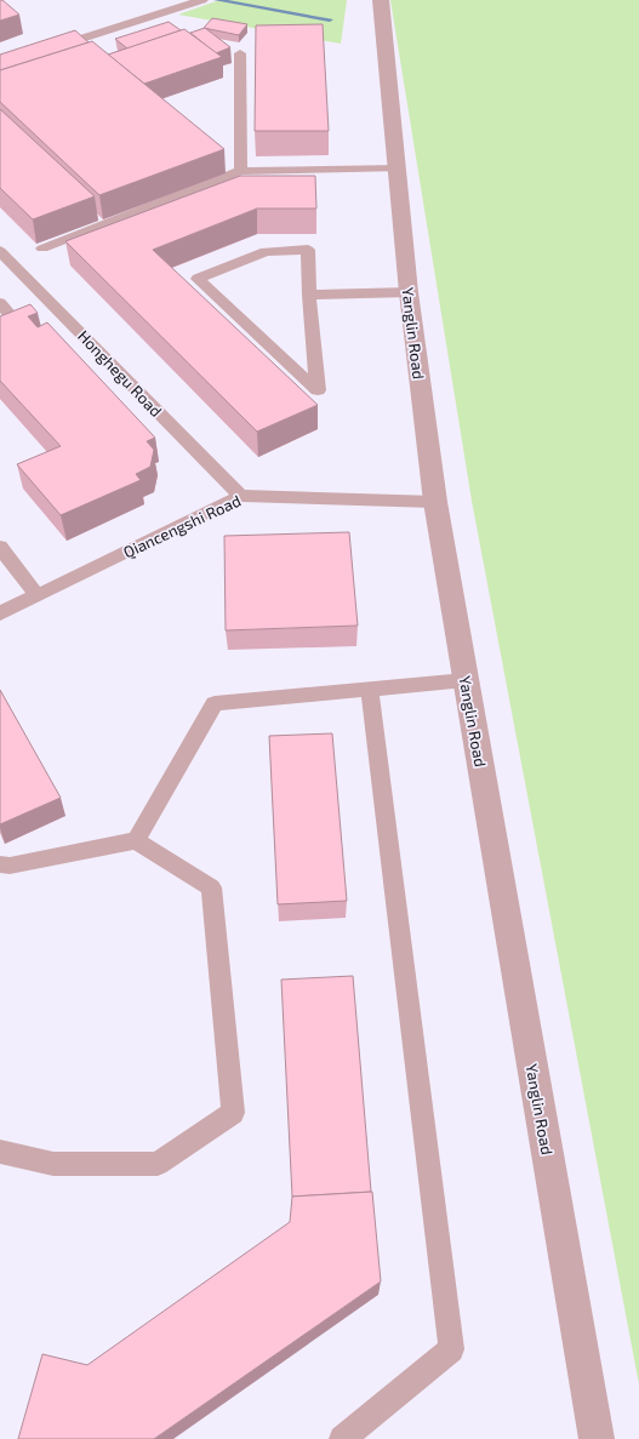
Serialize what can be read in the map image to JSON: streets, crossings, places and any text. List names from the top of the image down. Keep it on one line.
{"streets":{"street":["Yanglin Road"],"lane":["Honghegu Road","Qiancengshi Road"]},"crossings":[["Yanglin Road","Qiancengshi Road"],["Honghegu Road","Qiancengshi Road"]]}
